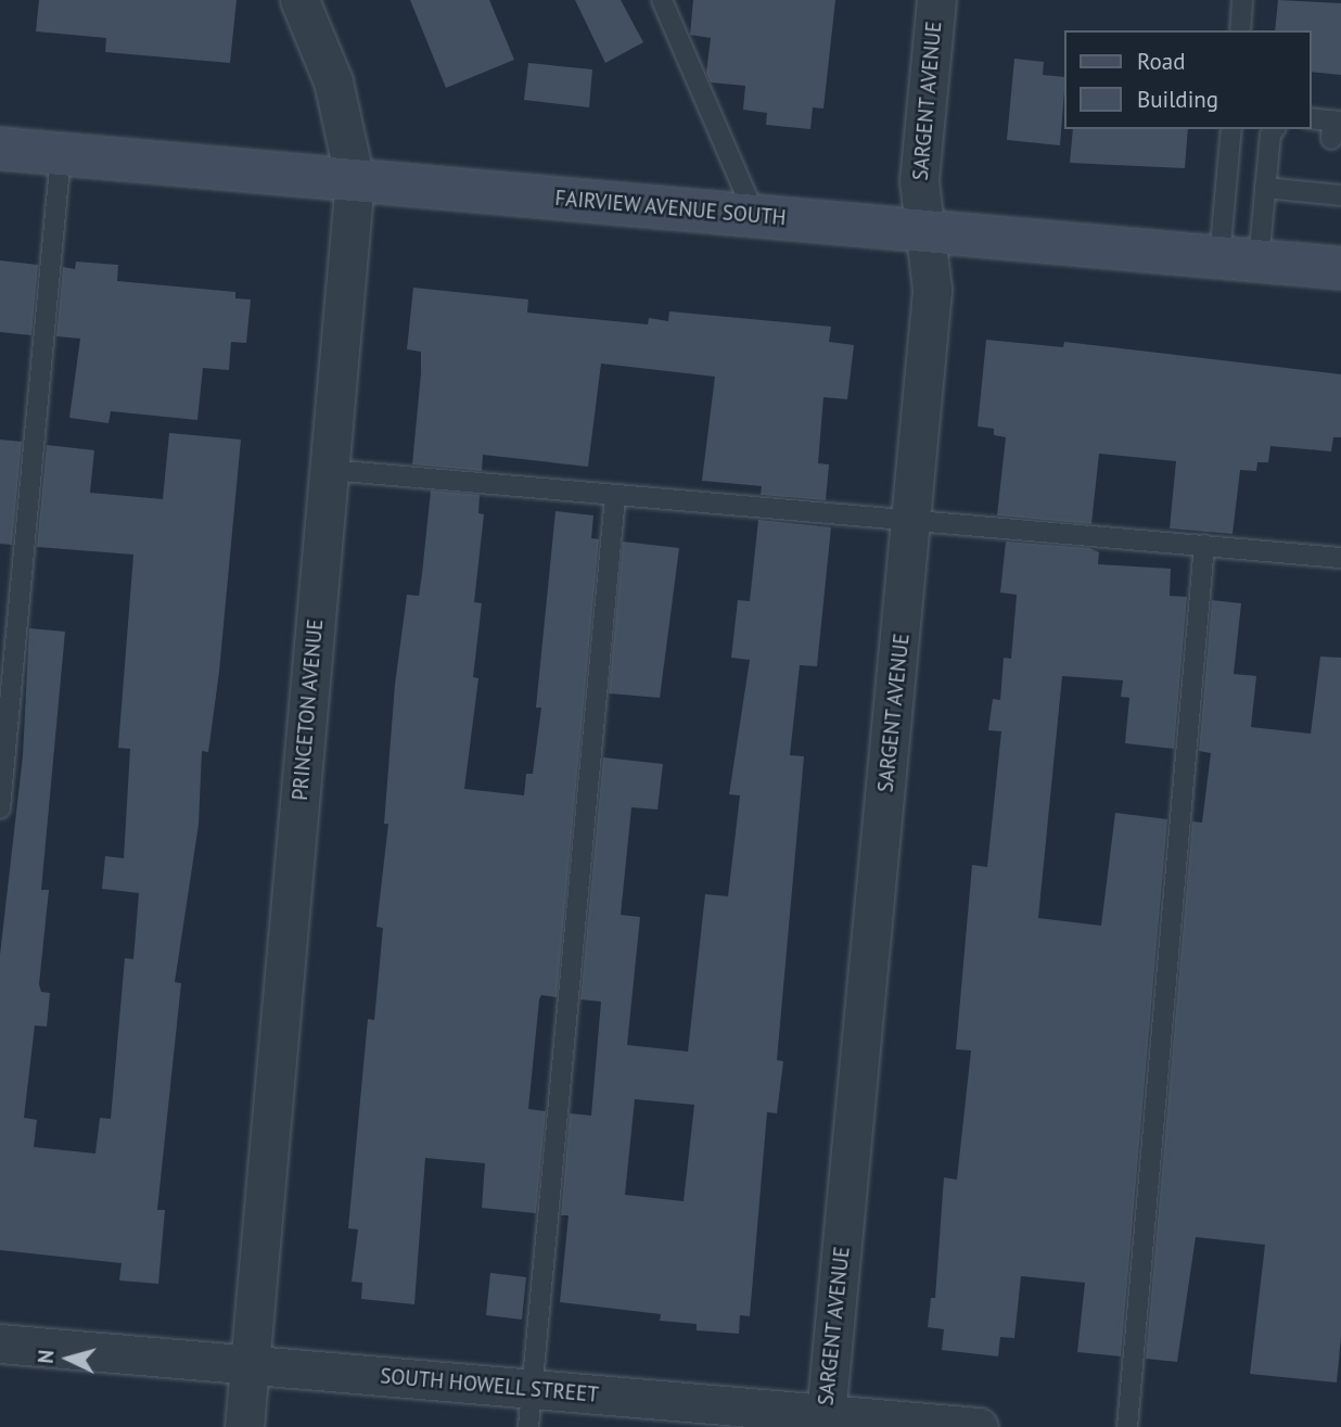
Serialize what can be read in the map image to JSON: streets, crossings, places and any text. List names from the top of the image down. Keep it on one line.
{"streets":{"street":["SARGENT AVENUE","FAIRVIEW AVENUE SOUTH","PRINCETON AVENUE","SOUTH HOWELL STREET"]},"crossings":[["SARGENT AVENUE","FAIRVIEW AVENUE SOUTH"],["SARGENT AVENUE","SOUTH HOWELL STREET"],["FAIRVIEW AVENUE SOUTH","PRINCETON AVENUE"],["PRINCETON AVENUE","SOUTH HOWELL STREET"]],"legend":["Road","Building"],"north":"left"}
